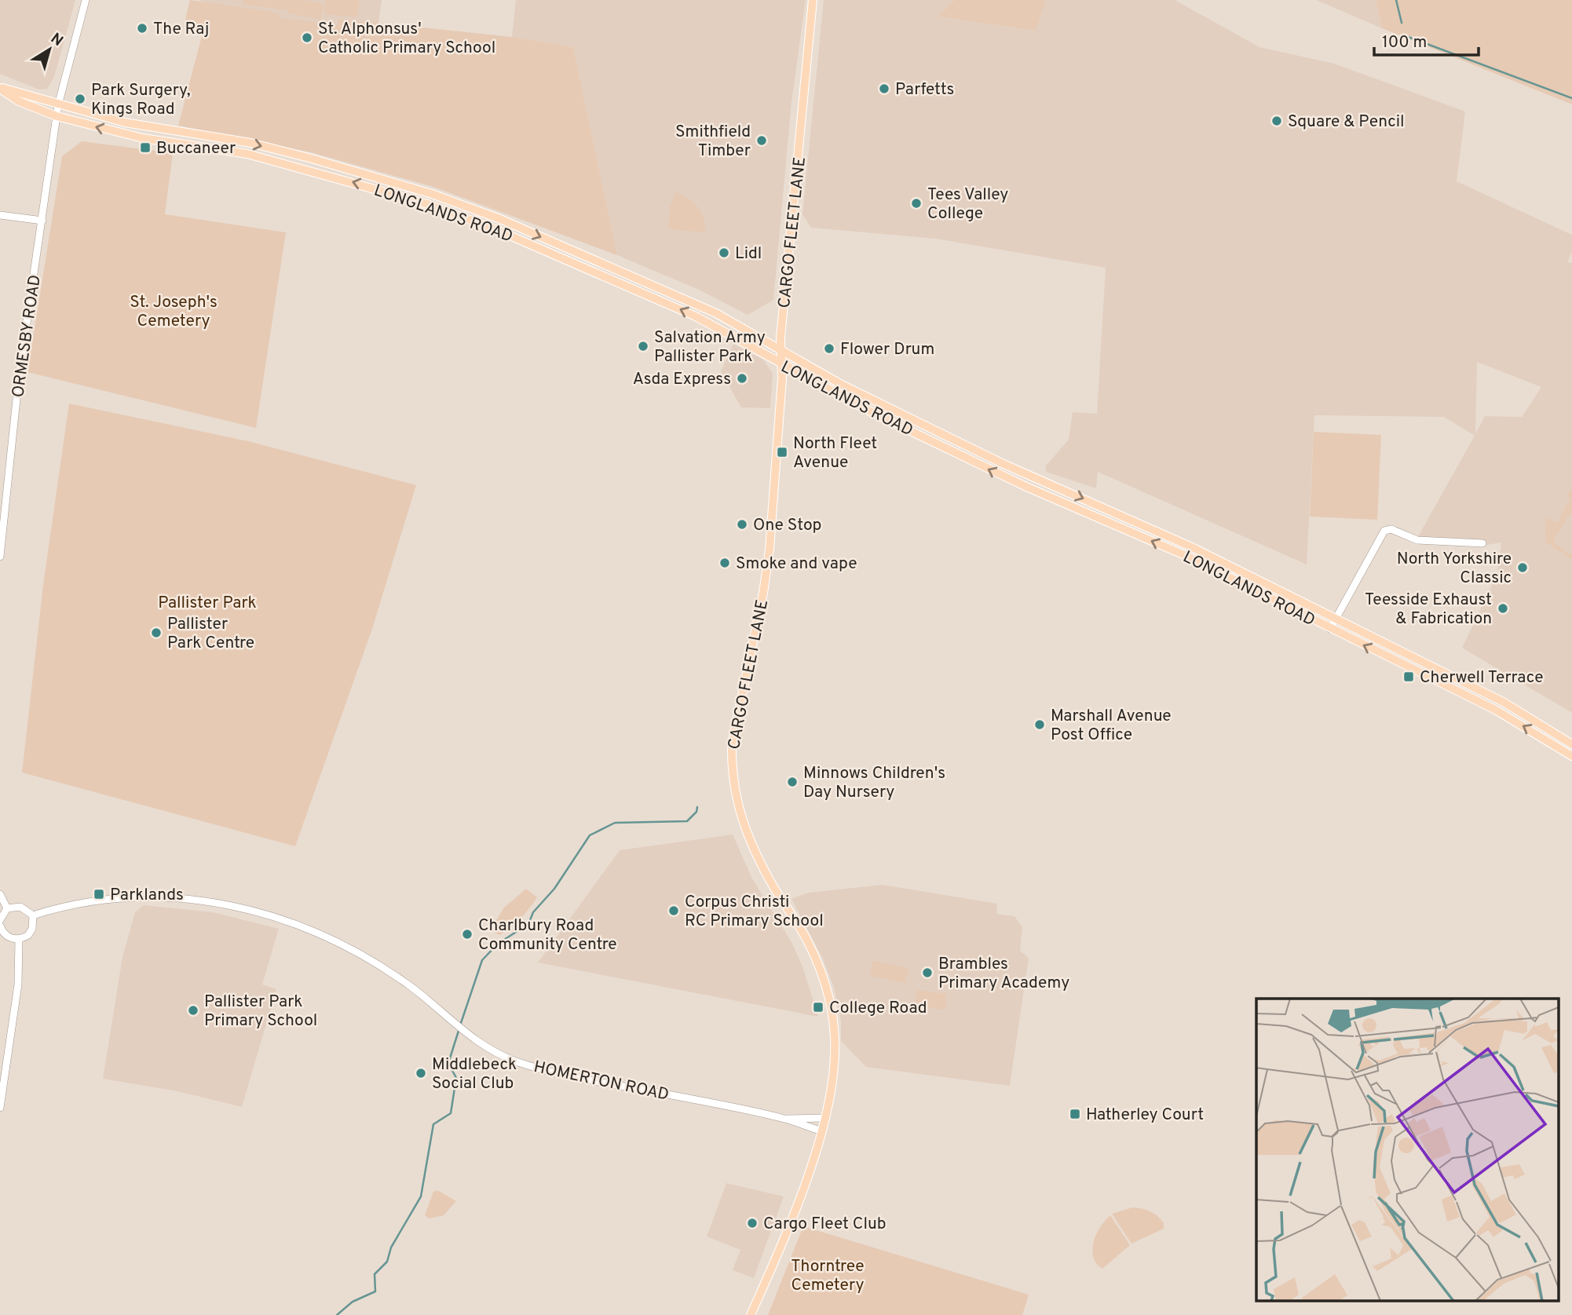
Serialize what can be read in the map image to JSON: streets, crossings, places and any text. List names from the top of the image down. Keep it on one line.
{"streets":{"main road":["LONGLANDS ROAD","CARGO FLEET LANE"],"street":["ORMESBY ROAD","HOMERTON ROAD"]},"crossings":[["LONGLANDS ROAD","CARGO FLEET LANE"],["LONGLANDS ROAD","ORMESBY ROAD"],["CARGO FLEET LANE","HOMERTON ROAD"]],"parks":["St. Joseph's Cemetery","Pallister Park","Thorntree Cemetery"],"places":{"other":["The Raj","St. Alphonsus' Catholic Primary School","Parfetts","Park Surgery, Kings Road","Square & Pencil","Smithfield Timber","Tees Valley College","Lidl","Salvation Army Pallister Park","Flower Drum","Asda Express","One Stop","Smoke and vape","North Yorkshire Classic","Teesside Exhaust & Fabrication","Pallister Park Centre","Marshall Avenue Post Office","Minnows Children's Day Nursery","Corpus Christi RC Primary School","Charlbury Road Community Centre","Brambles Primary Academy","Pallister Park Primary School","Middlebeck Social Club","Cargo Fleet Club"],"transit":["Buccaneer","North Fleet Avenue","Cherwell Terrace","Parklands","College Road","Hatherley Court"]},"scale_bar":"100 m","north":"top right"}
